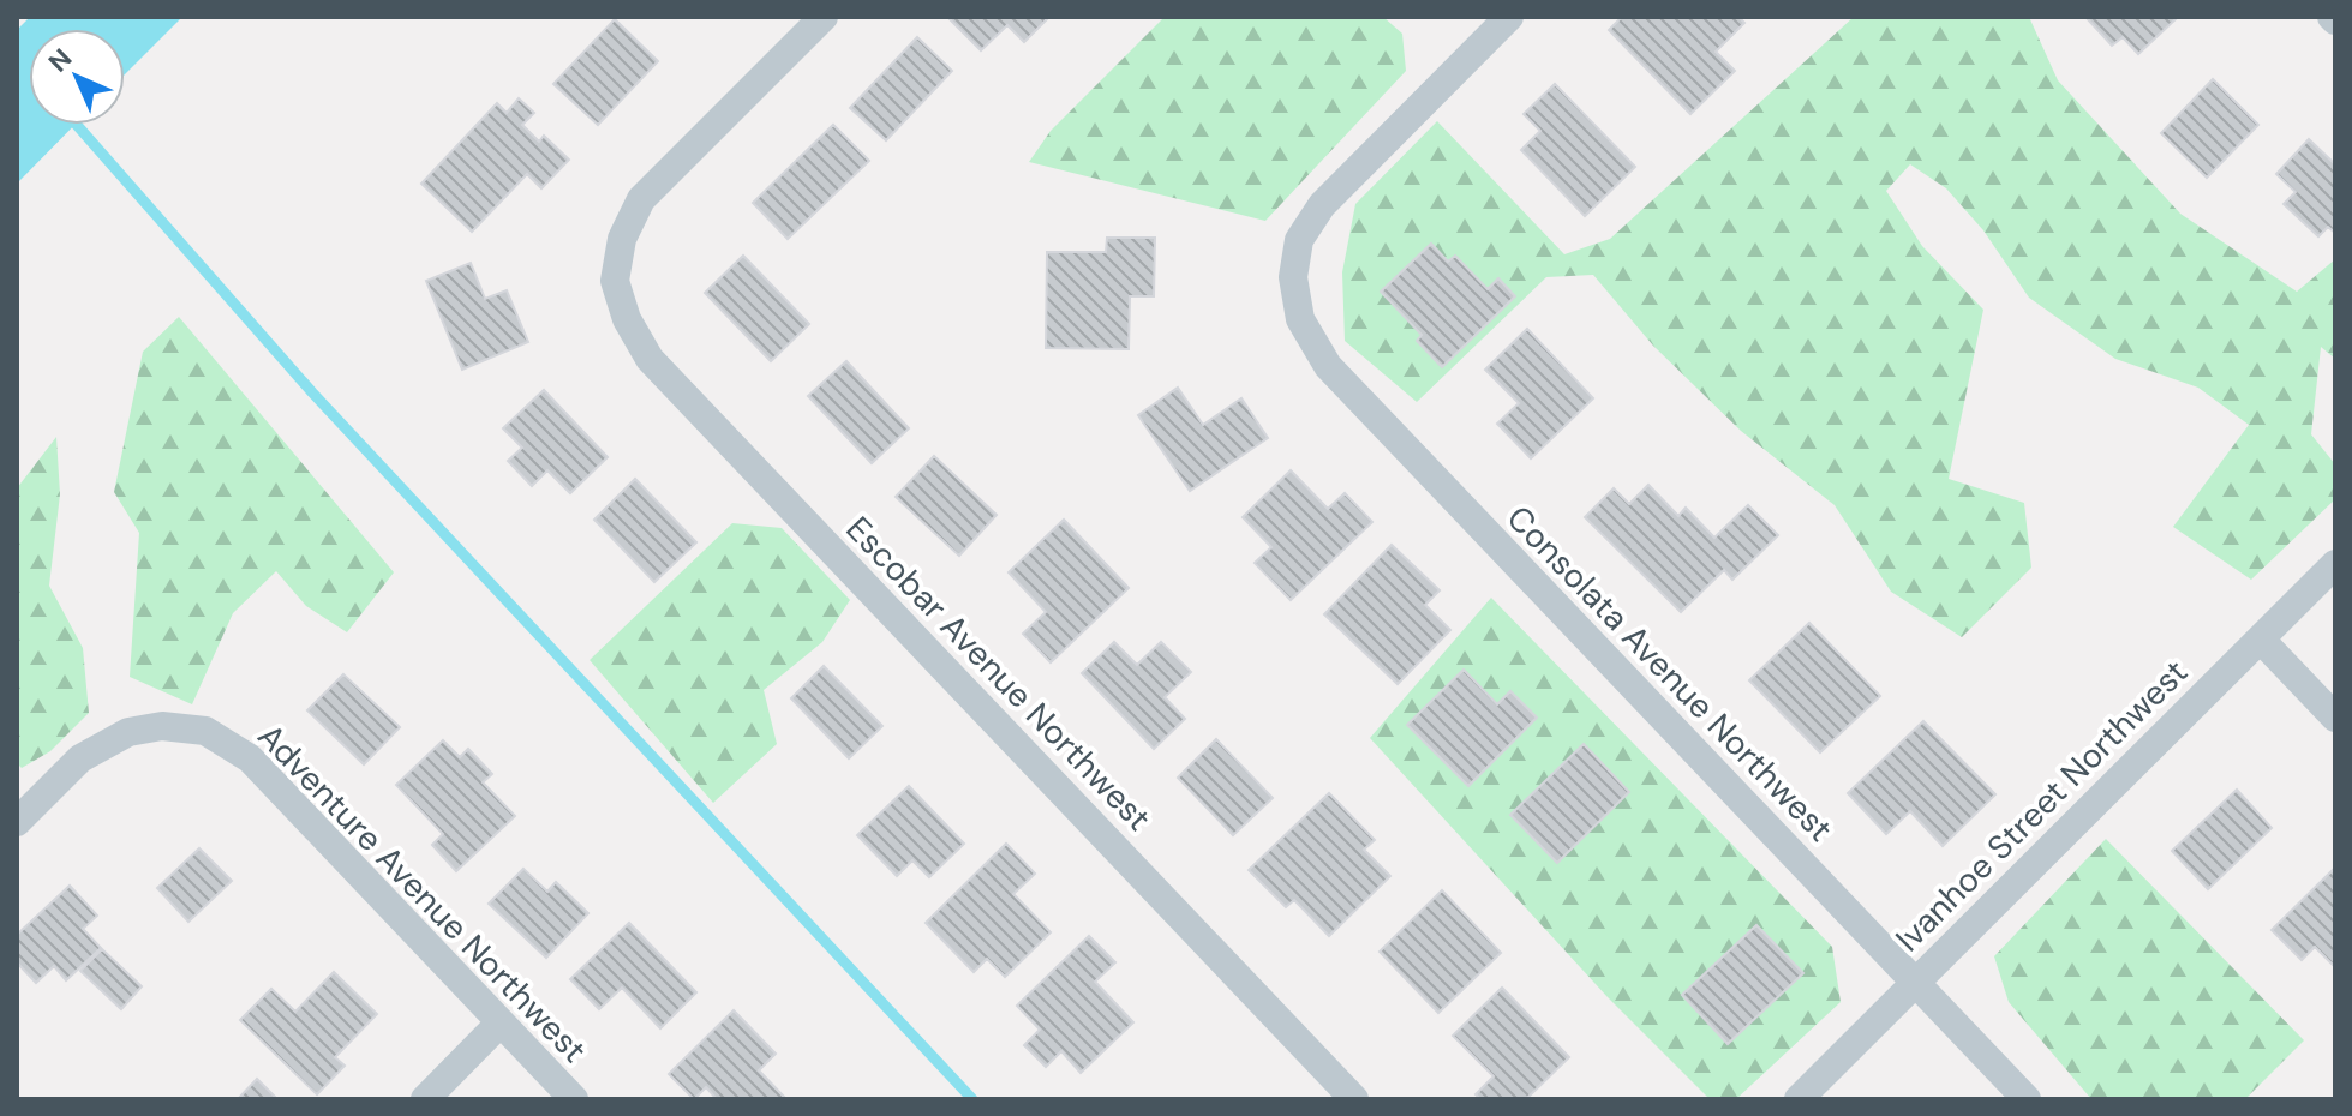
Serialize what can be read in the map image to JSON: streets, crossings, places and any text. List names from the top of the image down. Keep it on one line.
{"streets":{"street":["Escobar Avenue Northwest","Consolata Avenue Northwest","Ivanhoe Street Northwest","Adventure Avenue Northwest"]},"crossings":[["Consolata Avenue Northwest","Ivanhoe Street Northwest"]],"north":"top left"}
